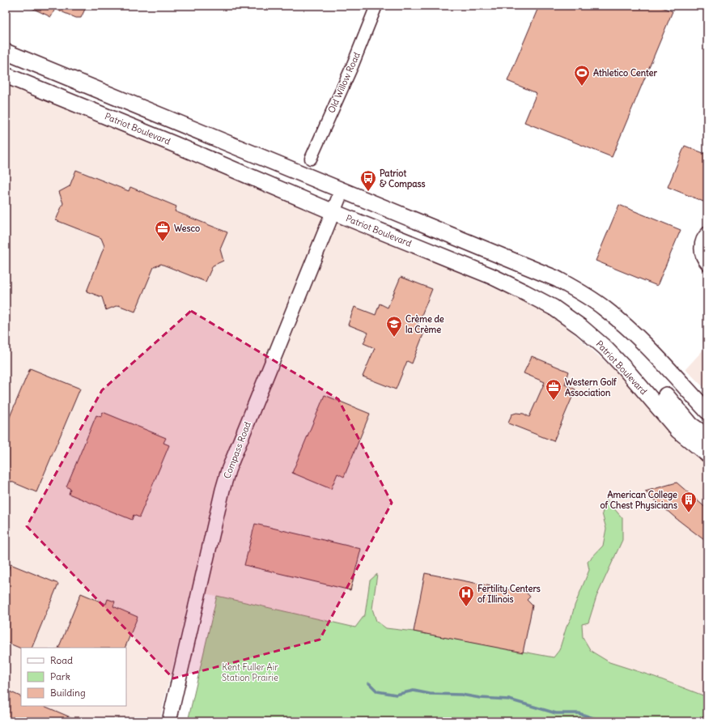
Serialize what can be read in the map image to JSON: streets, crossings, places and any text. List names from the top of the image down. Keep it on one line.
{"streets":{"main road":["Patriot Boulevard"],"street":["Old Willow Road","Compass Road"]},"crossings":[["Patriot Boulevard","Compass Road"]],"parks":["Kent Fuller Air Station Prairie"],"places":{"sports":["Athletico Center"],"bus stop":["Patriot & Compass"],"office":["Wesco","Western Golf Association"],"school or university":["Crème de la Crème"],"building":["American College of Chest Physicians"],"hospital":["Fertility Centers of Illinois"]},"legend":["Road","Park","Building"]}
